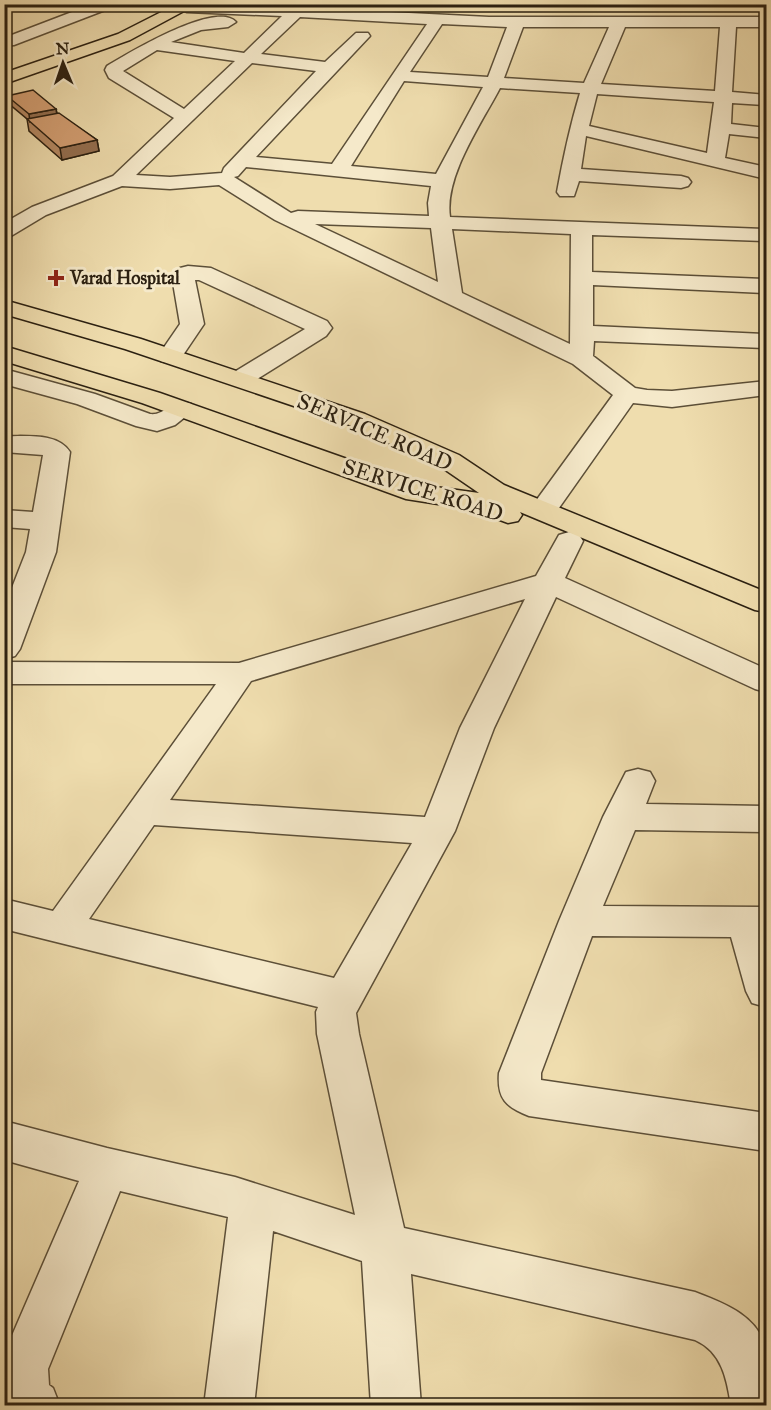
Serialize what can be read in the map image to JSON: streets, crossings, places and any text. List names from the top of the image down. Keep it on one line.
{"streets":{"main road":["SERVICE ROAD"]},"places":{"health":["Varad Hospital"]},"north":"top"}
